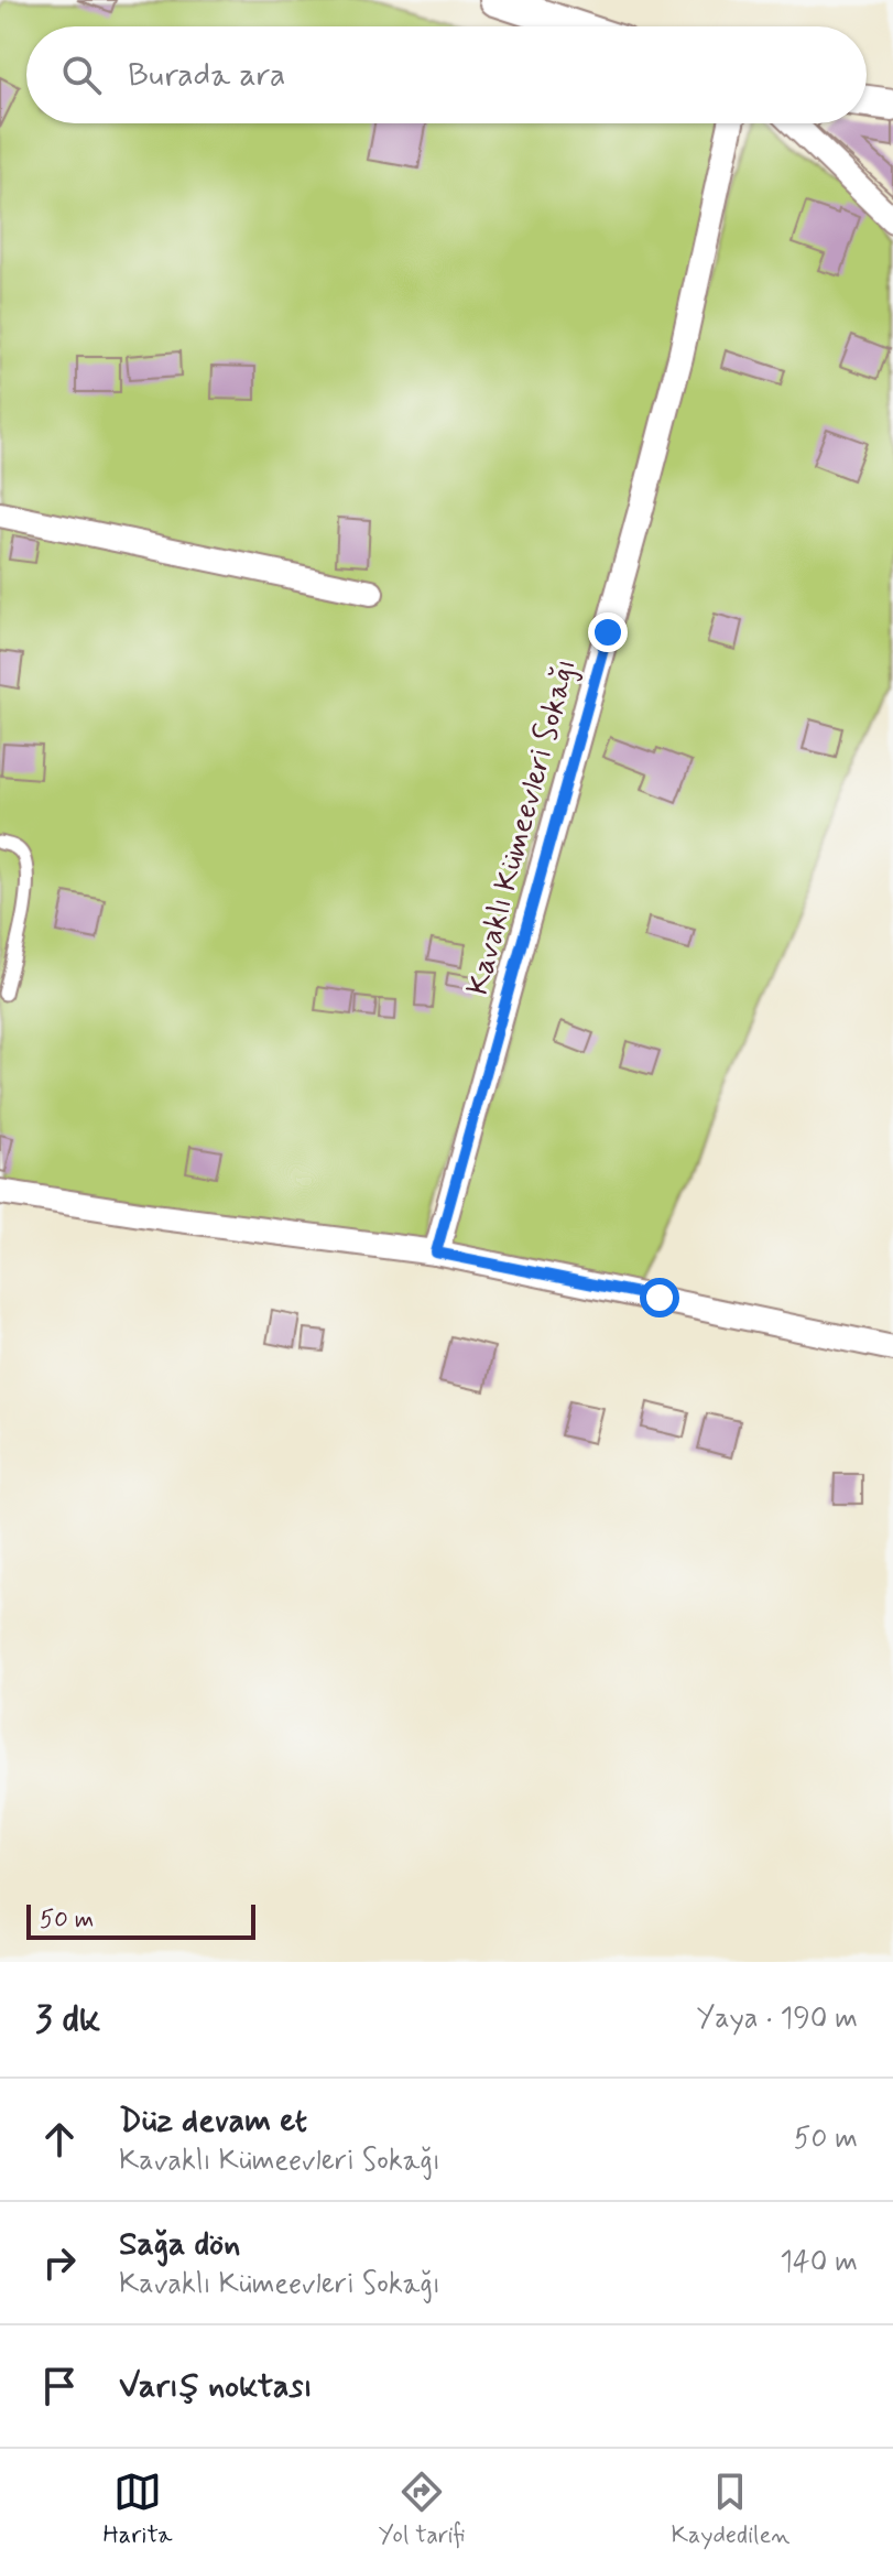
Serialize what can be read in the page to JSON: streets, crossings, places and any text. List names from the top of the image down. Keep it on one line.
{"streets":{"street":["Kavaklı Kümeevleri Sokağı"]},"scale_bar":"50 m","page":{"search":"Burada ara","scale":"50 m","heading":["3 dk","Yaya · 190 m"],"list":[["Düz devam et","Kavaklı Kümeevleri Sokağı","50 m"],["Sağa dön","Kavaklı Kümeevleri Sokağı","140 m"],"Varış noktası"],"nav":["Harita","Yol tarifi","Kaydedilen"]}}
